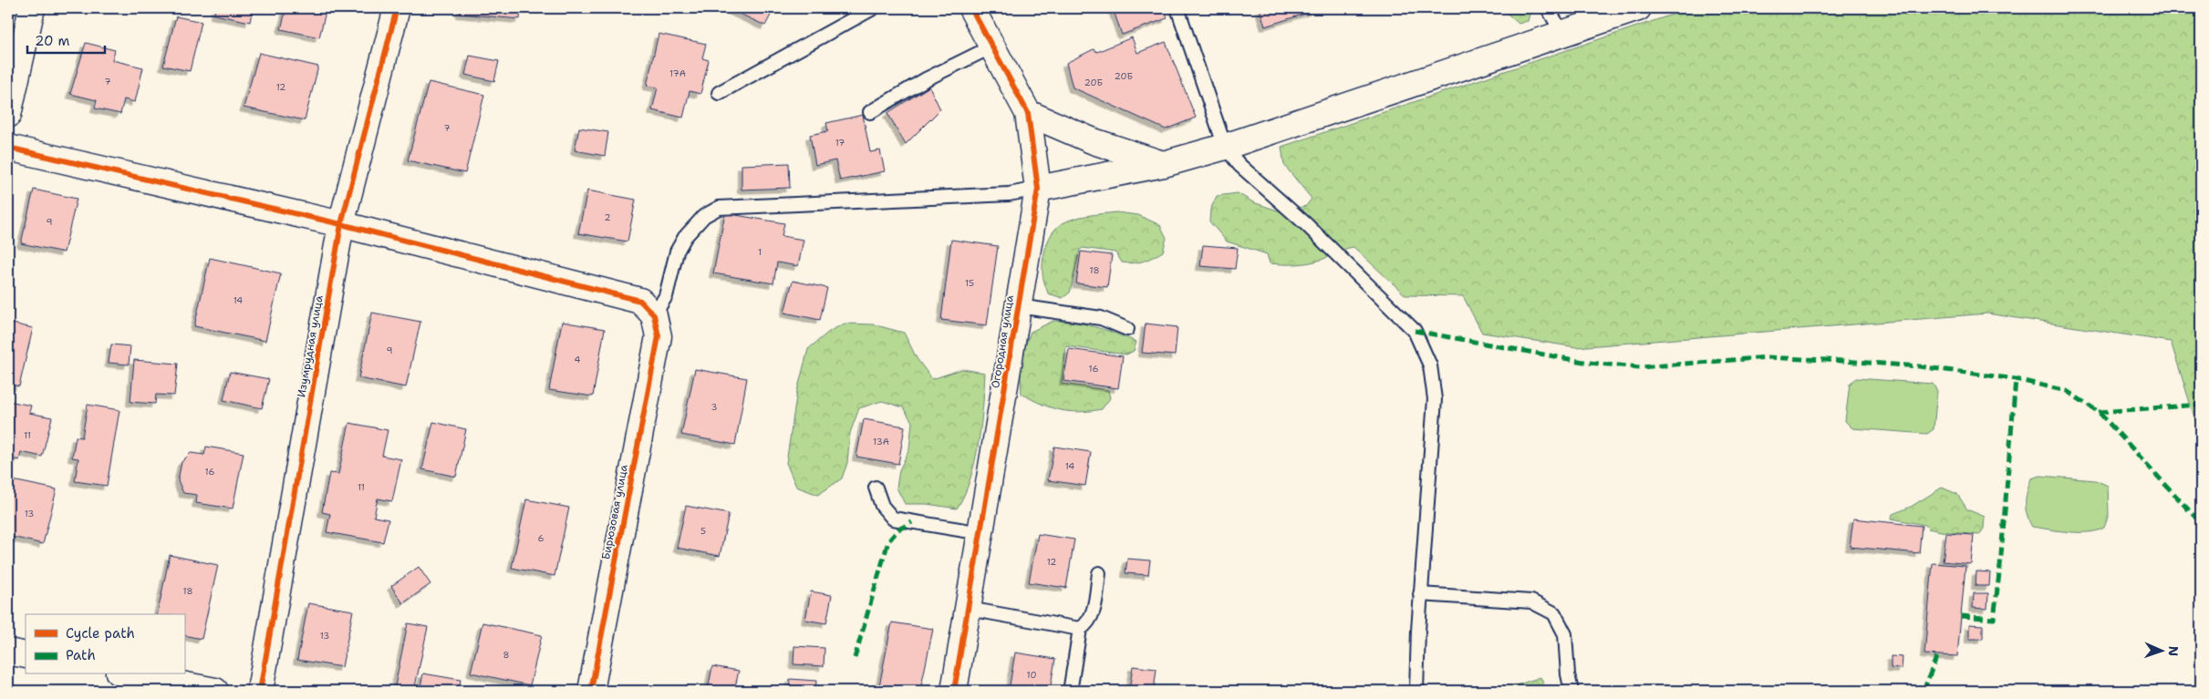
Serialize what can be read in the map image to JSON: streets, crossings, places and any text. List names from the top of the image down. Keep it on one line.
{"streets":{"street":["Огородная улица","Изумрудная улица","Бирюзовая улица"]},"house_numbers":["17А","20Б","7","20Б","12","7","17","2","9","1","18","15","14","9","4","16","3","11","13А","14","16","11","13","5","6","12","18","13","8","10"],"legend":["Cycle path","Path"],"scale_bar":"20 m","north":"right"}
